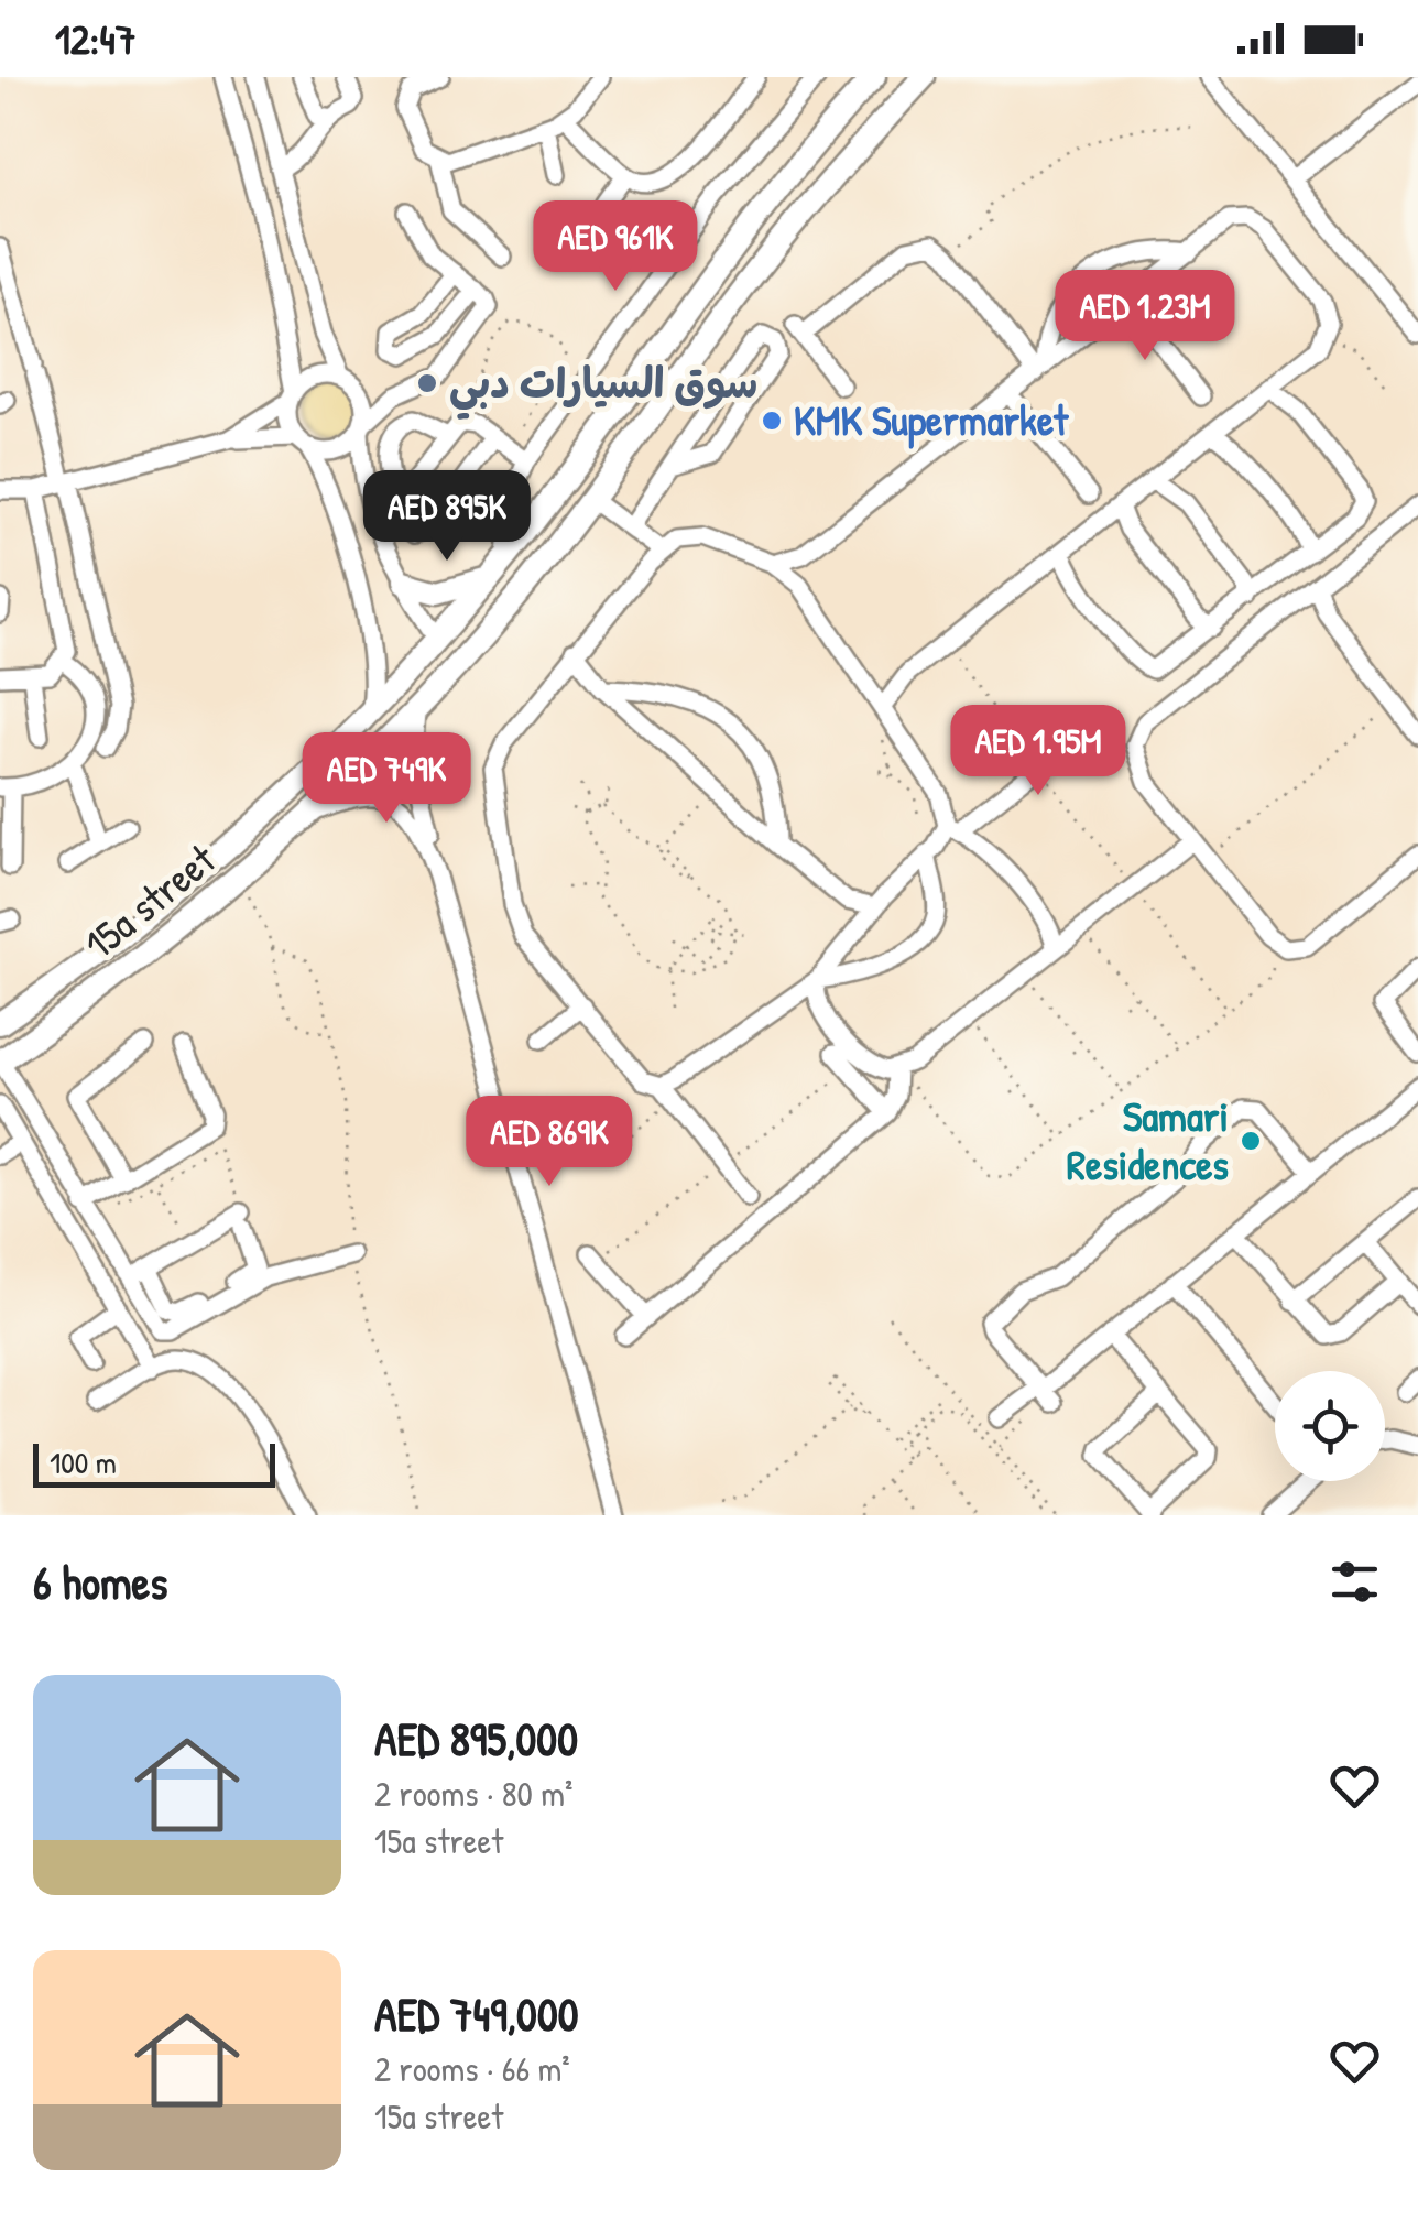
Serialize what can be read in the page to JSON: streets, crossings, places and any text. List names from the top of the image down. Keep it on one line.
{"streets":{"main road":["15a street"]},"places":["سوق السيارات دبي","KMK Supermarket","Samari Residences"],"scale_bar":"100 m","page":{"status":"12:47","price":["AED 961K","AED 1.23M","AED 895K","AED 1.95M","AED 749K","AED 869K"],"scale":"100 m","heading":"6 homes","list":[{"name":"AED 895,000","note":"2 rooms · 80 m² · 15a street"},{"name":"AED 749,000","note":"2 rooms · 66 m² · 15a street"}]}}
